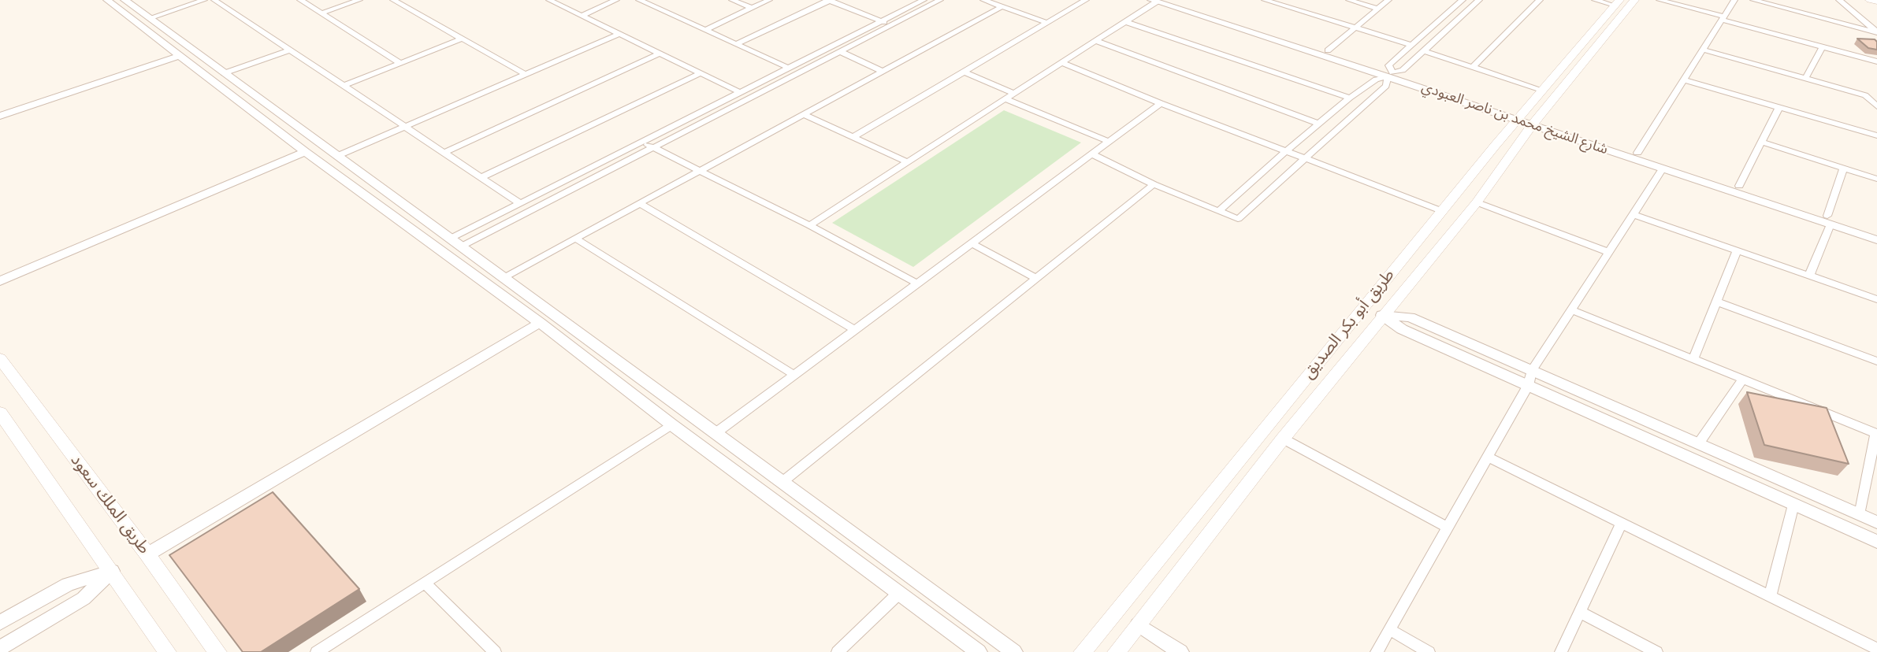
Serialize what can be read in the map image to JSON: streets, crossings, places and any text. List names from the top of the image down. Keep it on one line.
{"streets":{"main road":["طريق أبو بكر الصديق","طريق الملك سعود"],"street":["شارع الشيخ محمد بن ناصر العبودي"]},"crossings":[["شارع الشيخ محمد بن ناصر العبودي","طريق أبو بكر الصديق"]]}
